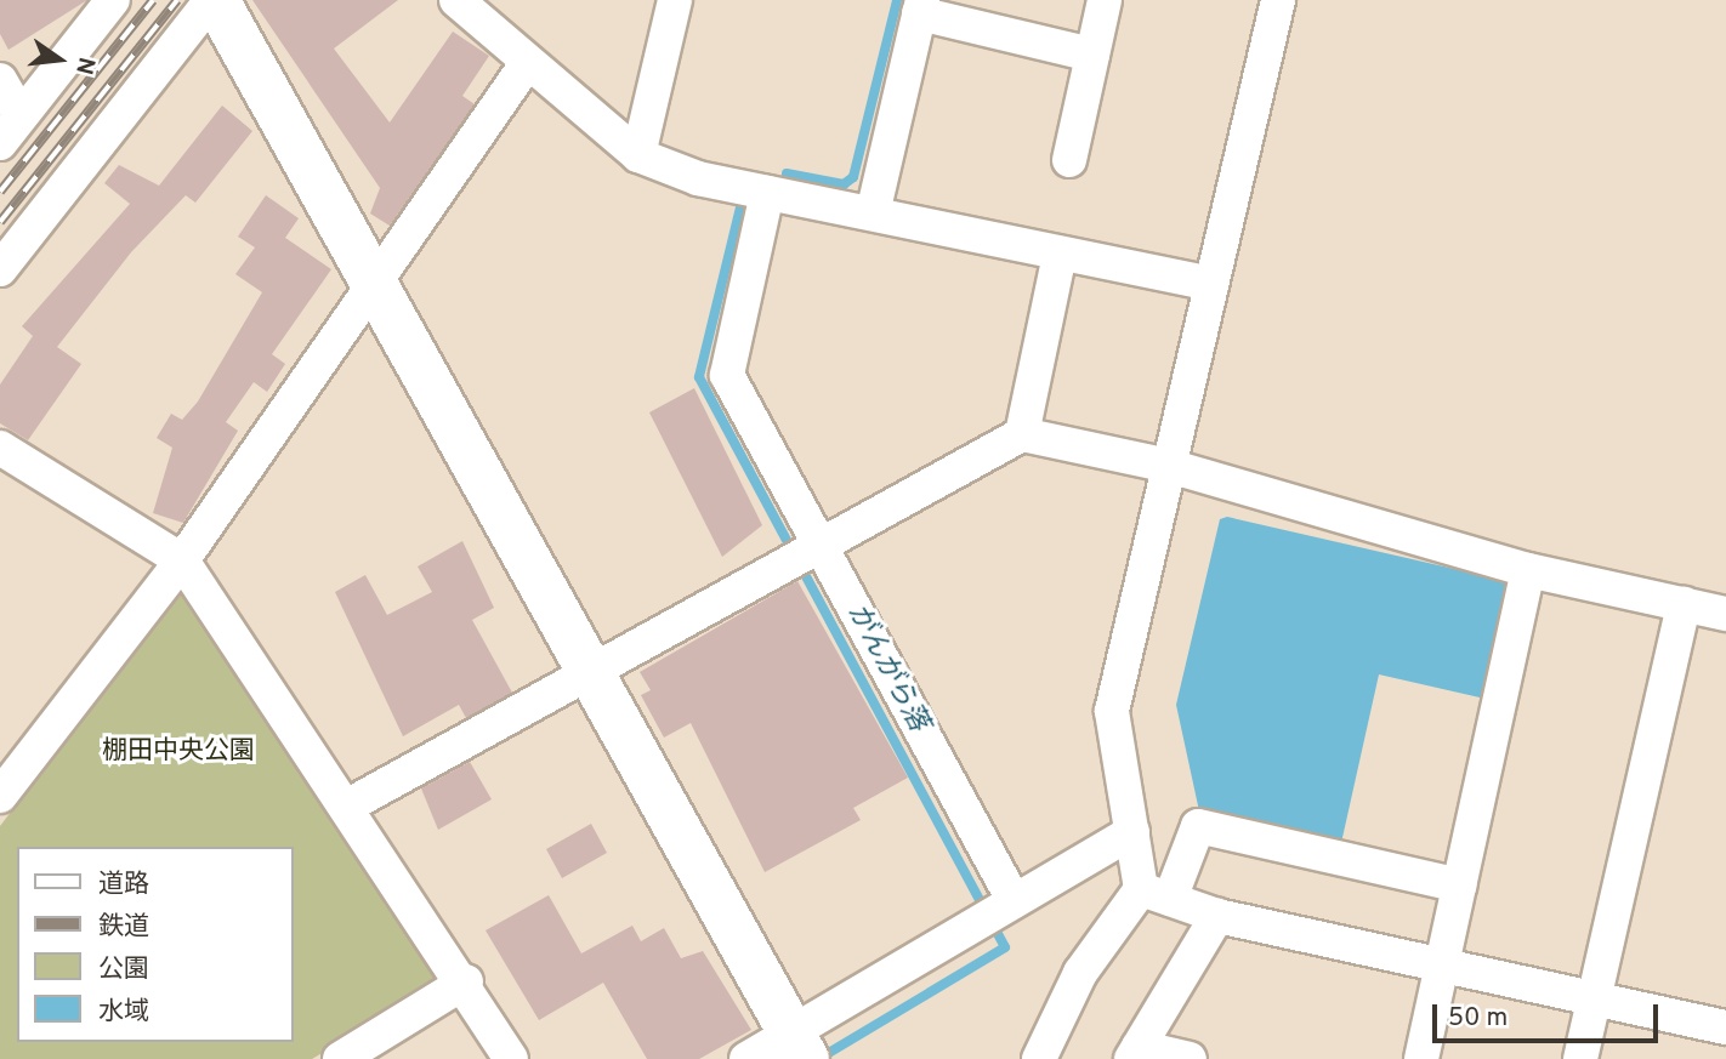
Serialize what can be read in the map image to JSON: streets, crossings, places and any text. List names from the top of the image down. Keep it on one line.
{"water":["がんがら落"],"parks":["棚田中央公園"],"legend":["道路","鉄道","公園","水域"],"scale_bar":"50 m","north":"right"}
